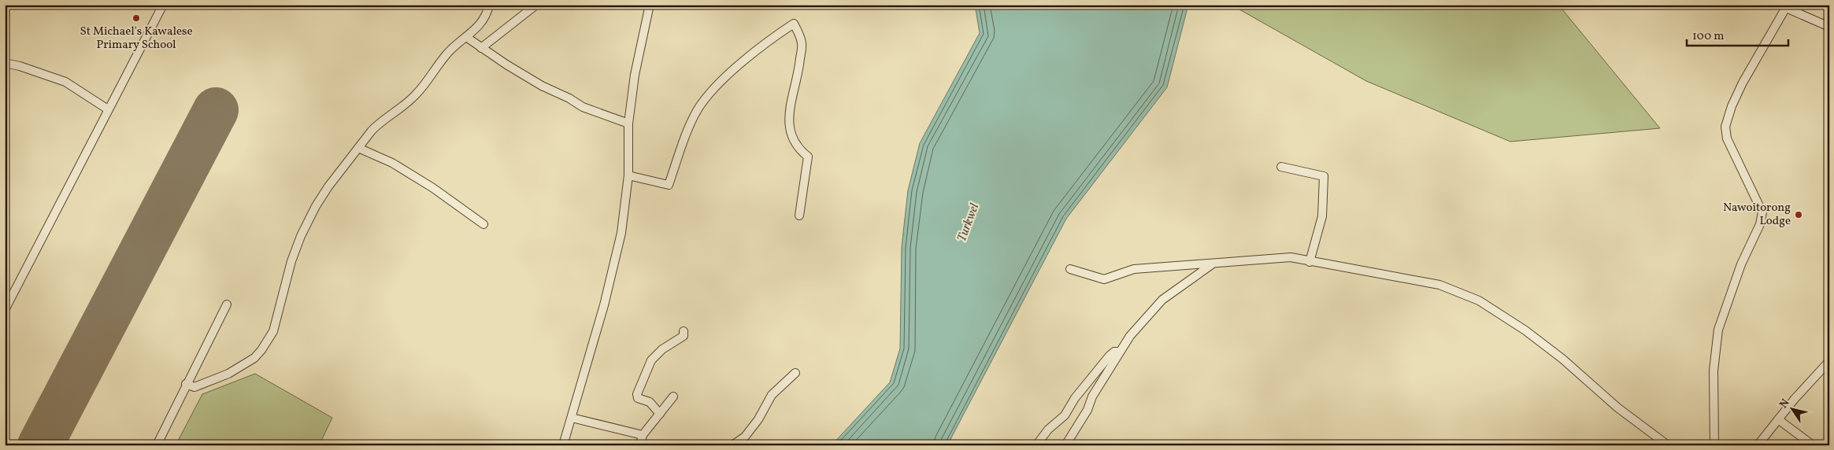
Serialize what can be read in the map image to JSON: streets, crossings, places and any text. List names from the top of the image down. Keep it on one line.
{"water":["Turkwel"],"places":["St Michael's Kawalese Primary School","Nawoitorong Lodge"],"scale_bar":"100 m","north":"top left"}
